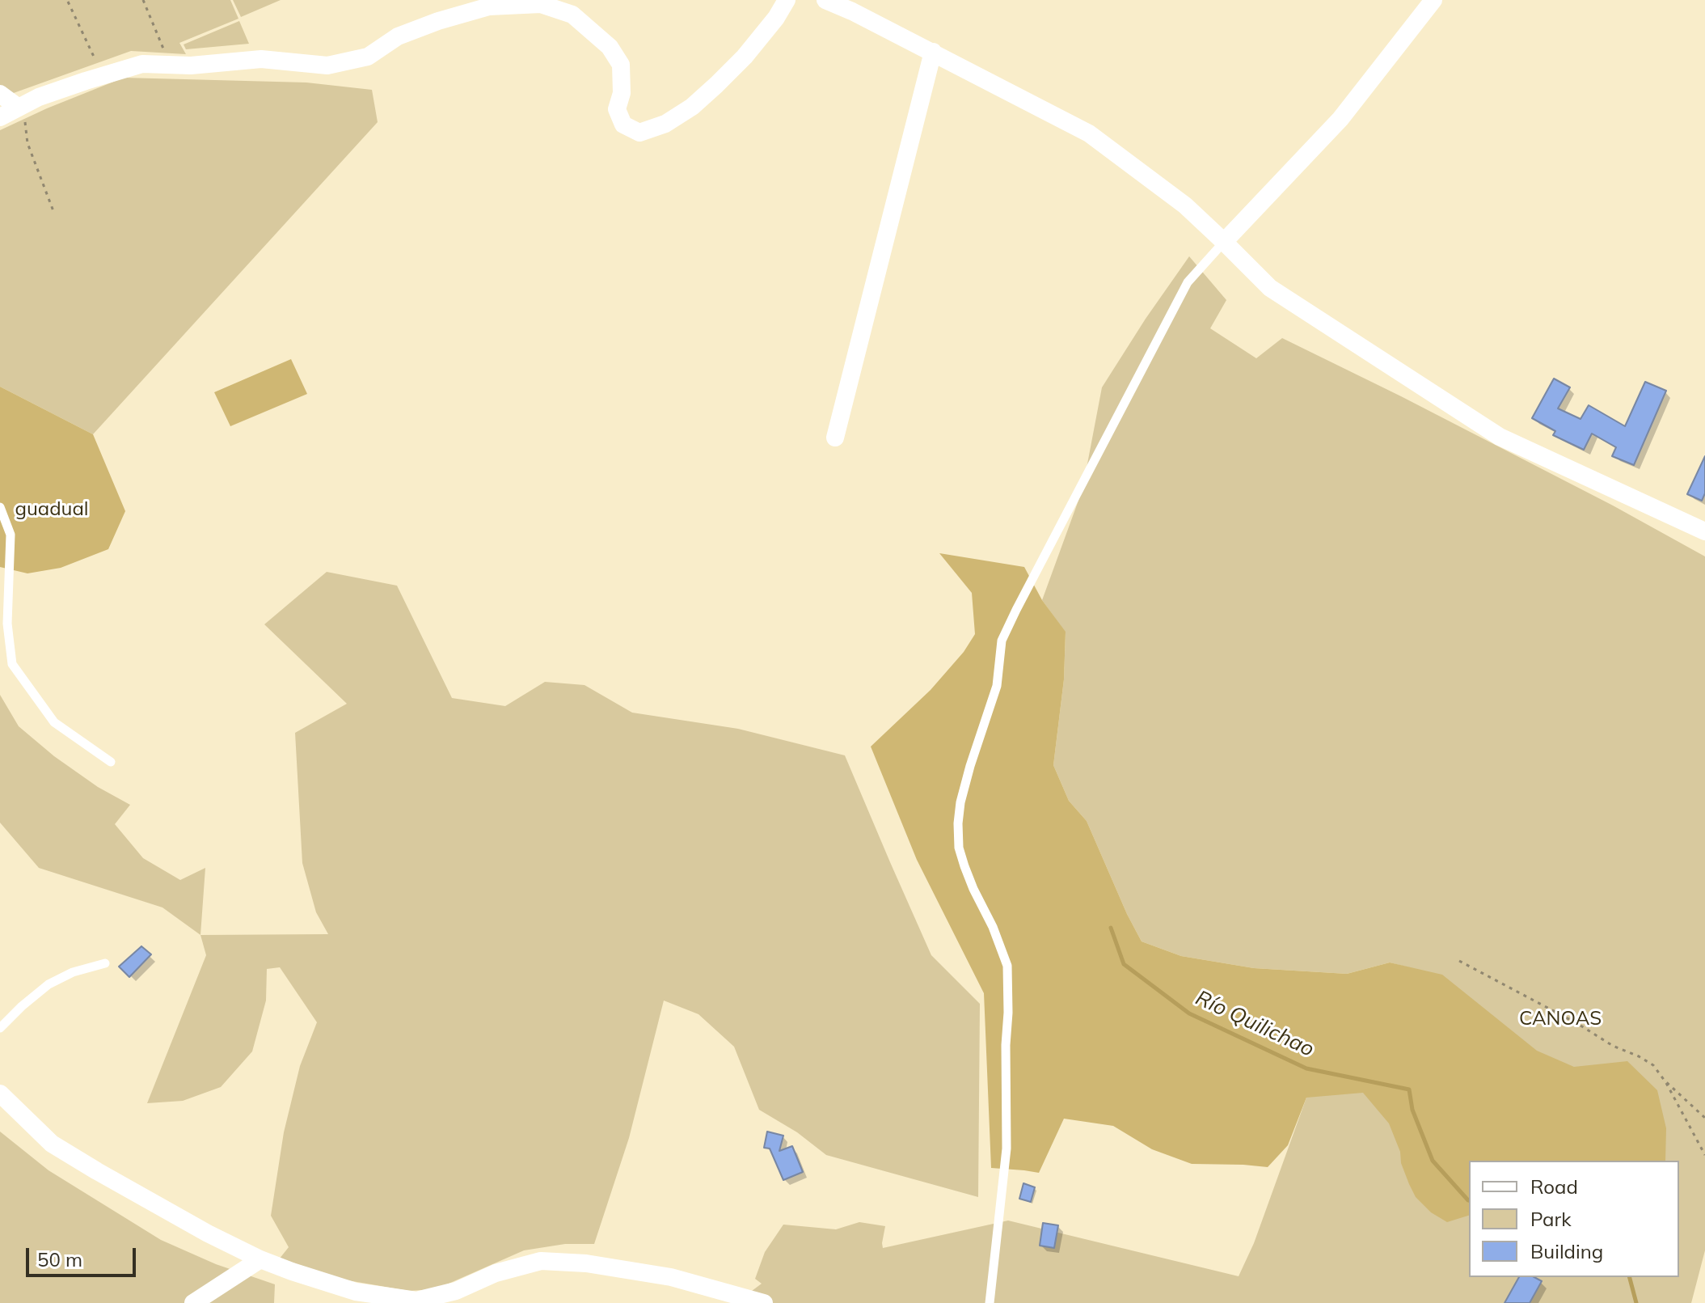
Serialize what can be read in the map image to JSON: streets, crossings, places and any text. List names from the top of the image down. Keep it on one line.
{"water":["Río Quilichao"],"parks":["guadual","CANOAS"],"legend":["Road","Park","Building"],"scale_bar":"50 m"}
